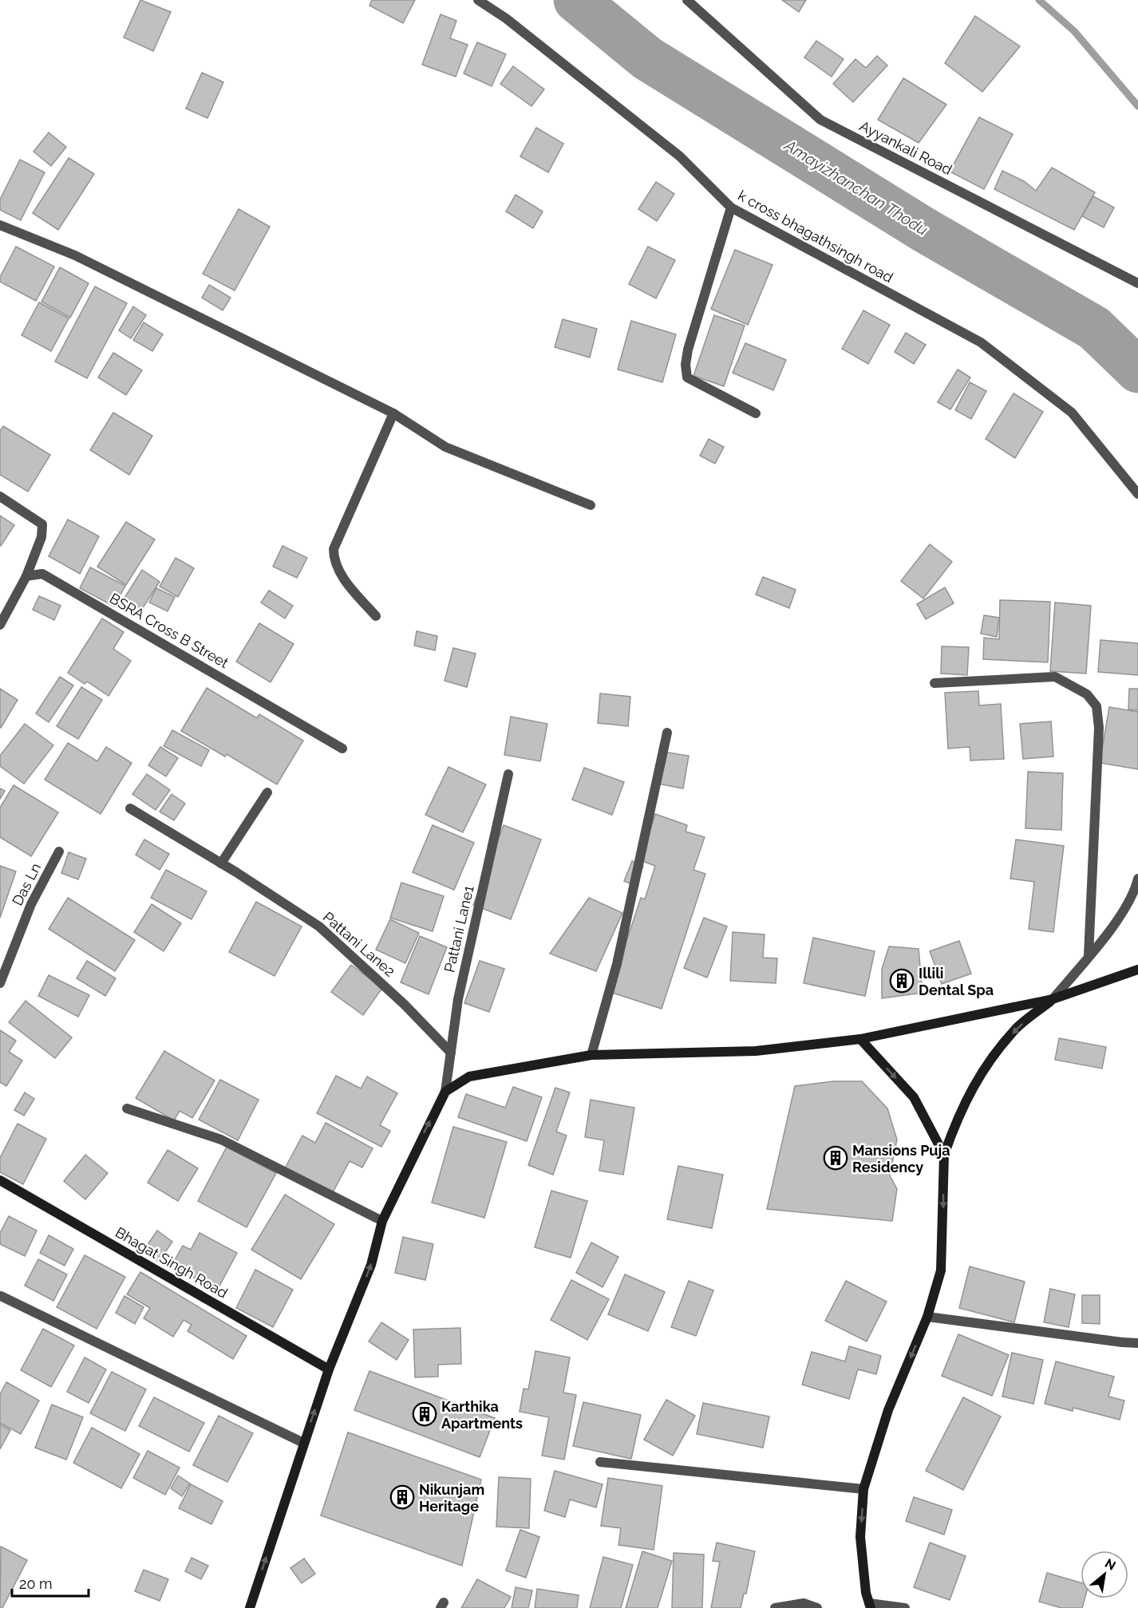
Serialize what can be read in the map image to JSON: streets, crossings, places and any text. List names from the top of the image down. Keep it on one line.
{"streets":{"main road":["Bhagat Singh Road"],"street":["Ayyankali Road","k cross bhagathsingh road","BSRA Cross B Street","Das Ln","Pattani Lane1","Pattani Lane2"]},"crossings":[["Pattani Lane1","Pattani Lane2"]],"water":["Amayizhanchan Thodu"],"places":{"building":["Illili Dental Spa","Mansions Puja Residency","Karthika Apartments","Nikunjam Heritage"]},"scale_bar":"20 m","north":"top right"}
